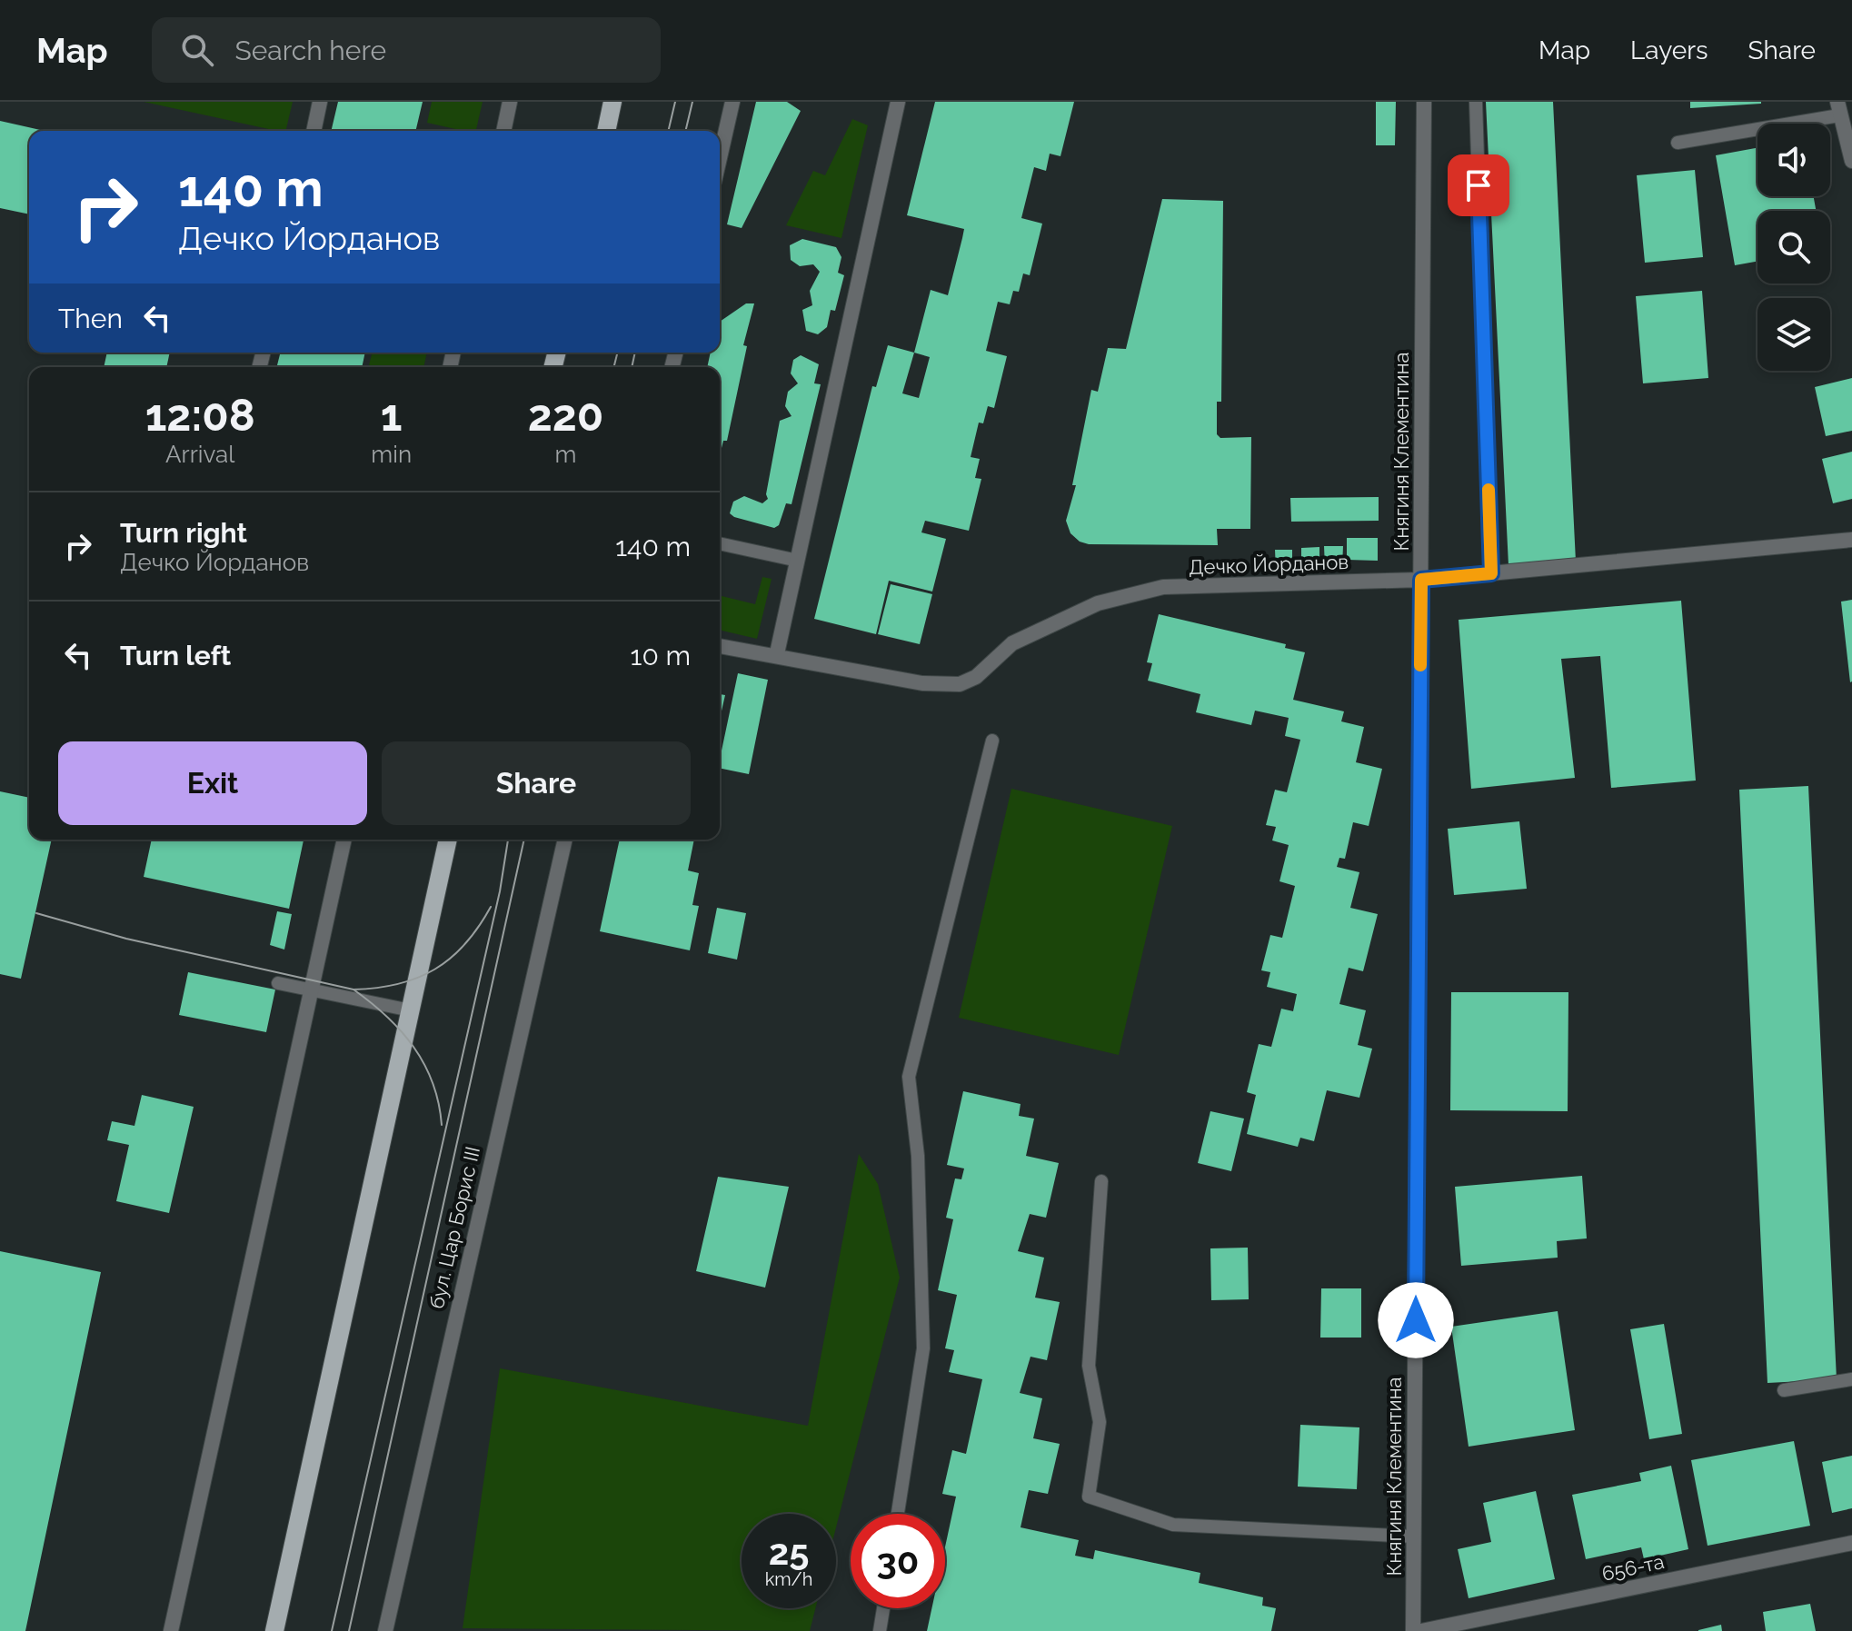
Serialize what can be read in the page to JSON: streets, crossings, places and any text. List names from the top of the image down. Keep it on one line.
{"streets":{"street":["Княгиня Клементина","Дечко Йорданов","бул. Цар Борис III","656-та"]},"crossings":[["Княгиня Клементина","Дечко Йорданов"]],"page":{"header":"Map","search":"Search here","nav":["Map","Layers","Share"],"turn":["140 m","Дечко Йорданов"],"then":"Then","eta":["12:08","Arrival","1","min","220","m"],"list":[{"name":"Turn right","note":"Дечко Йорданов","value":"140 m"},{"name":"Turn left","value":"10 m"}],"buttons":["Exit","Share"],"speed":"25 km/h","limit":"30"}}
